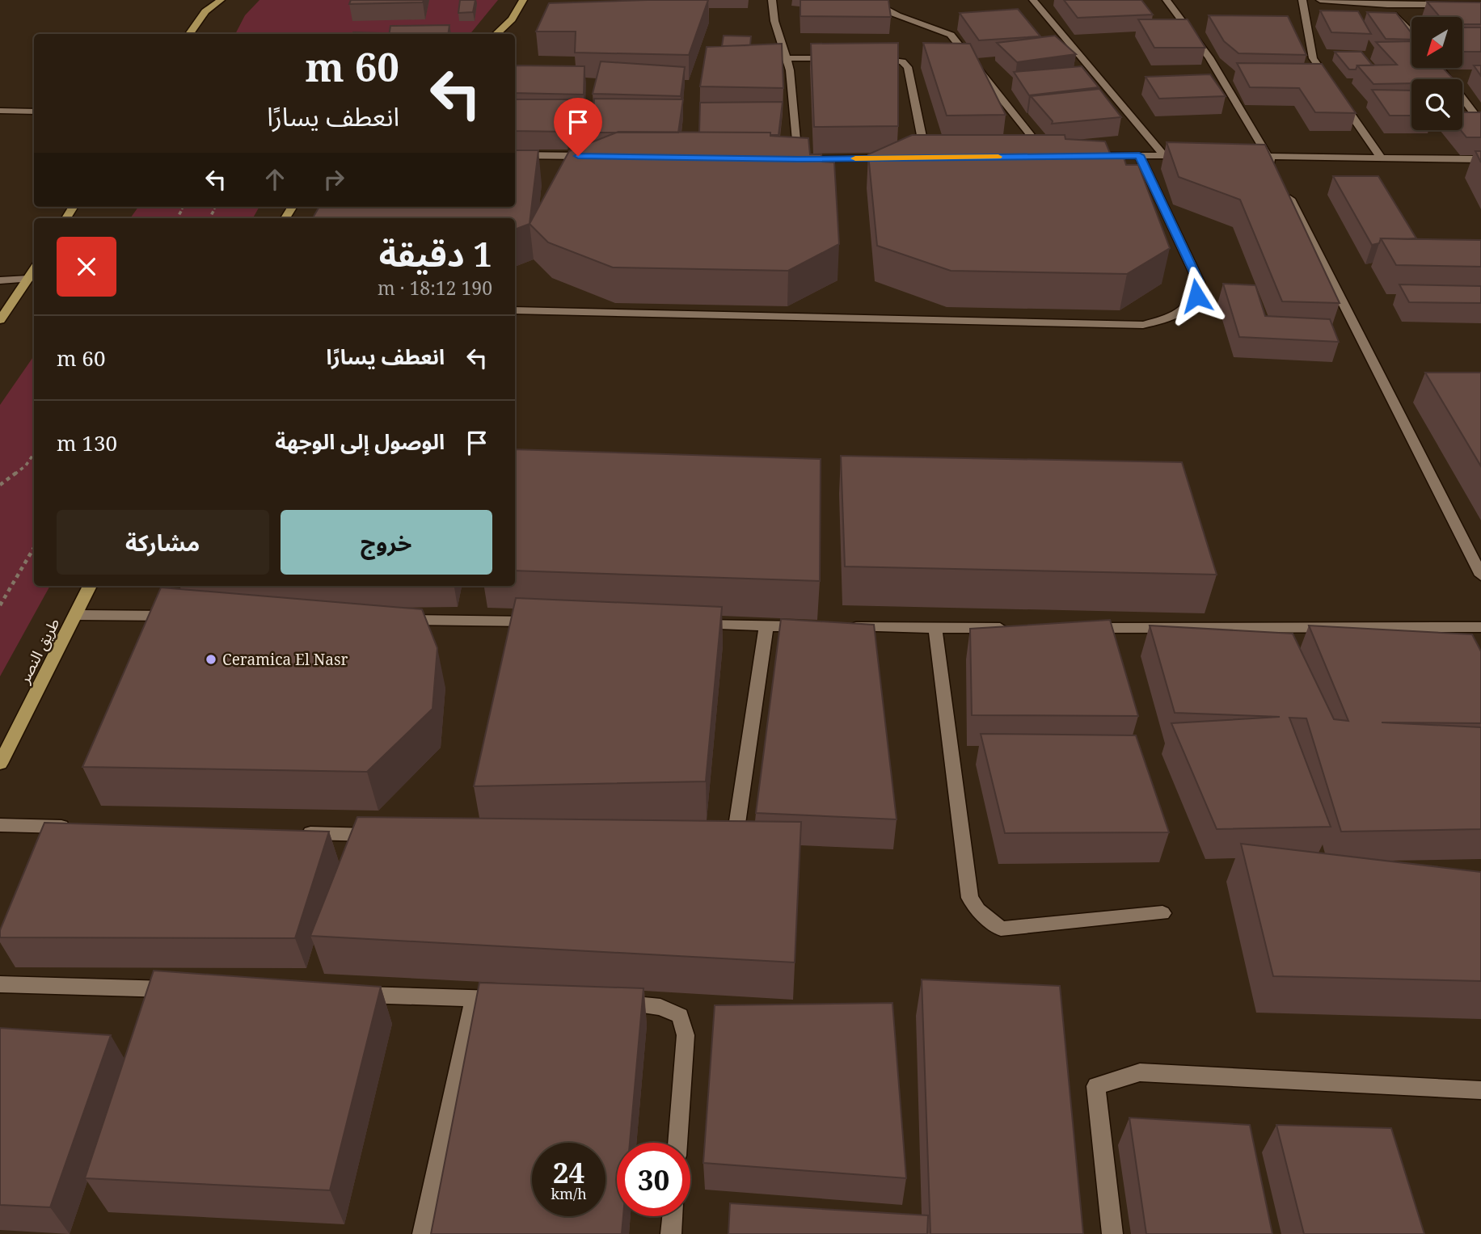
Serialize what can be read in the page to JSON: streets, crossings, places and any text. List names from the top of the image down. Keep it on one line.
{"streets":{"main road":["طريق النصر"]},"places":["Ceramica El Nasr"],"north":"bottom left","page":{"turn":["60 m","انعطف يسارًا"],"heading":["1 دقيقة","190 m · 18:12"],"list":[{"name":"انعطف يسارًا","value":"60 m"},{"name":"الوصول إلى الوجهة","value":"130 m"}],"buttons":["خروج","مشاركة"],"speed":"24 km/h","limit":"30"}}
